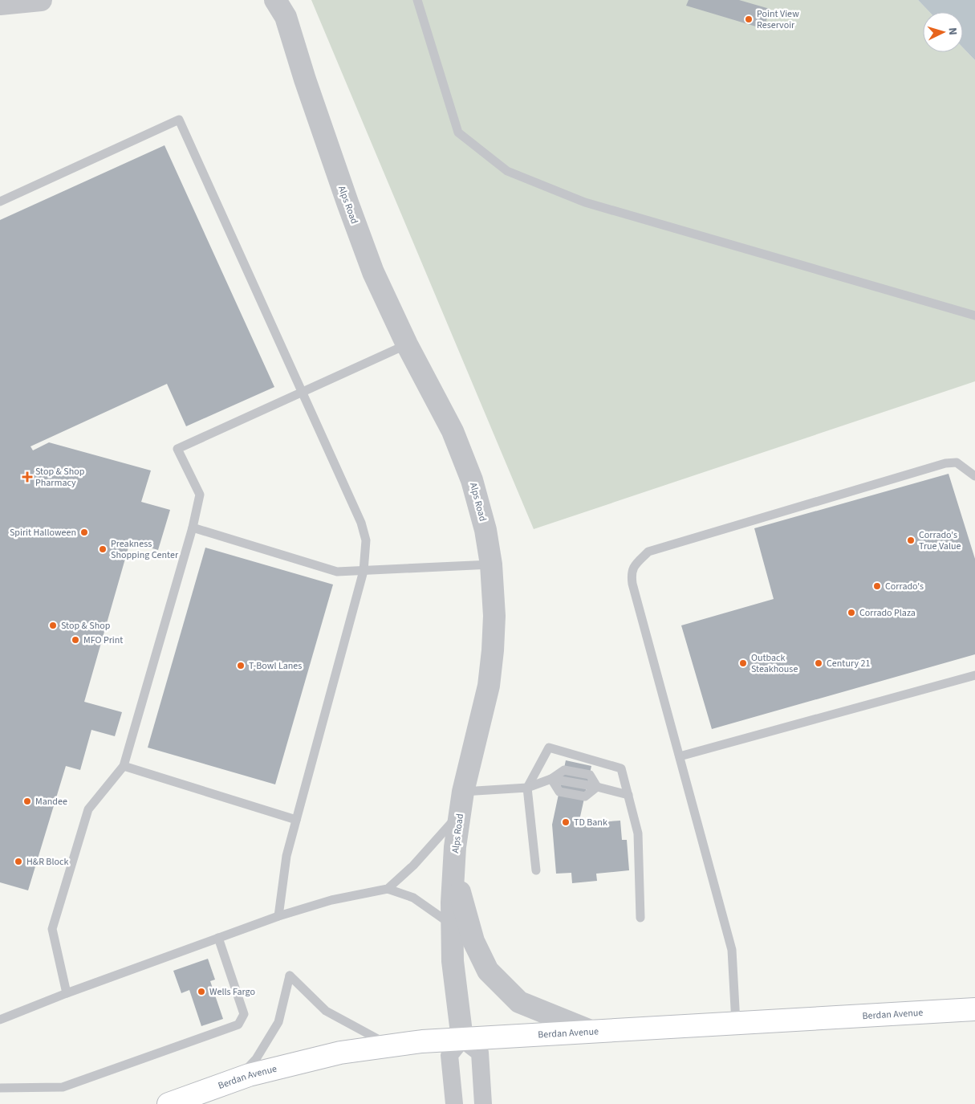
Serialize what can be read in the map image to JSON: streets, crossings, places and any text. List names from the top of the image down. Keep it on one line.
{"streets":{"main road":["Berdan Avenue"],"street":["Alps Road"]},"crossings":[["Alps Road","Berdan Avenue"]],"places":{"other":["Point View Reservoir","Spirit Halloween","Corrado's True Value","Preakness Shopping Center","Corrado's","Corrado Plaza","Stop & Shop","MFO Print","Outback Steakhouse","Century 21","T-Bowl Lanes","Mandee","TD Bank","H&R Block","Wells Fargo"],"health":["Stop & Shop Pharmacy"]},"north":"right"}
